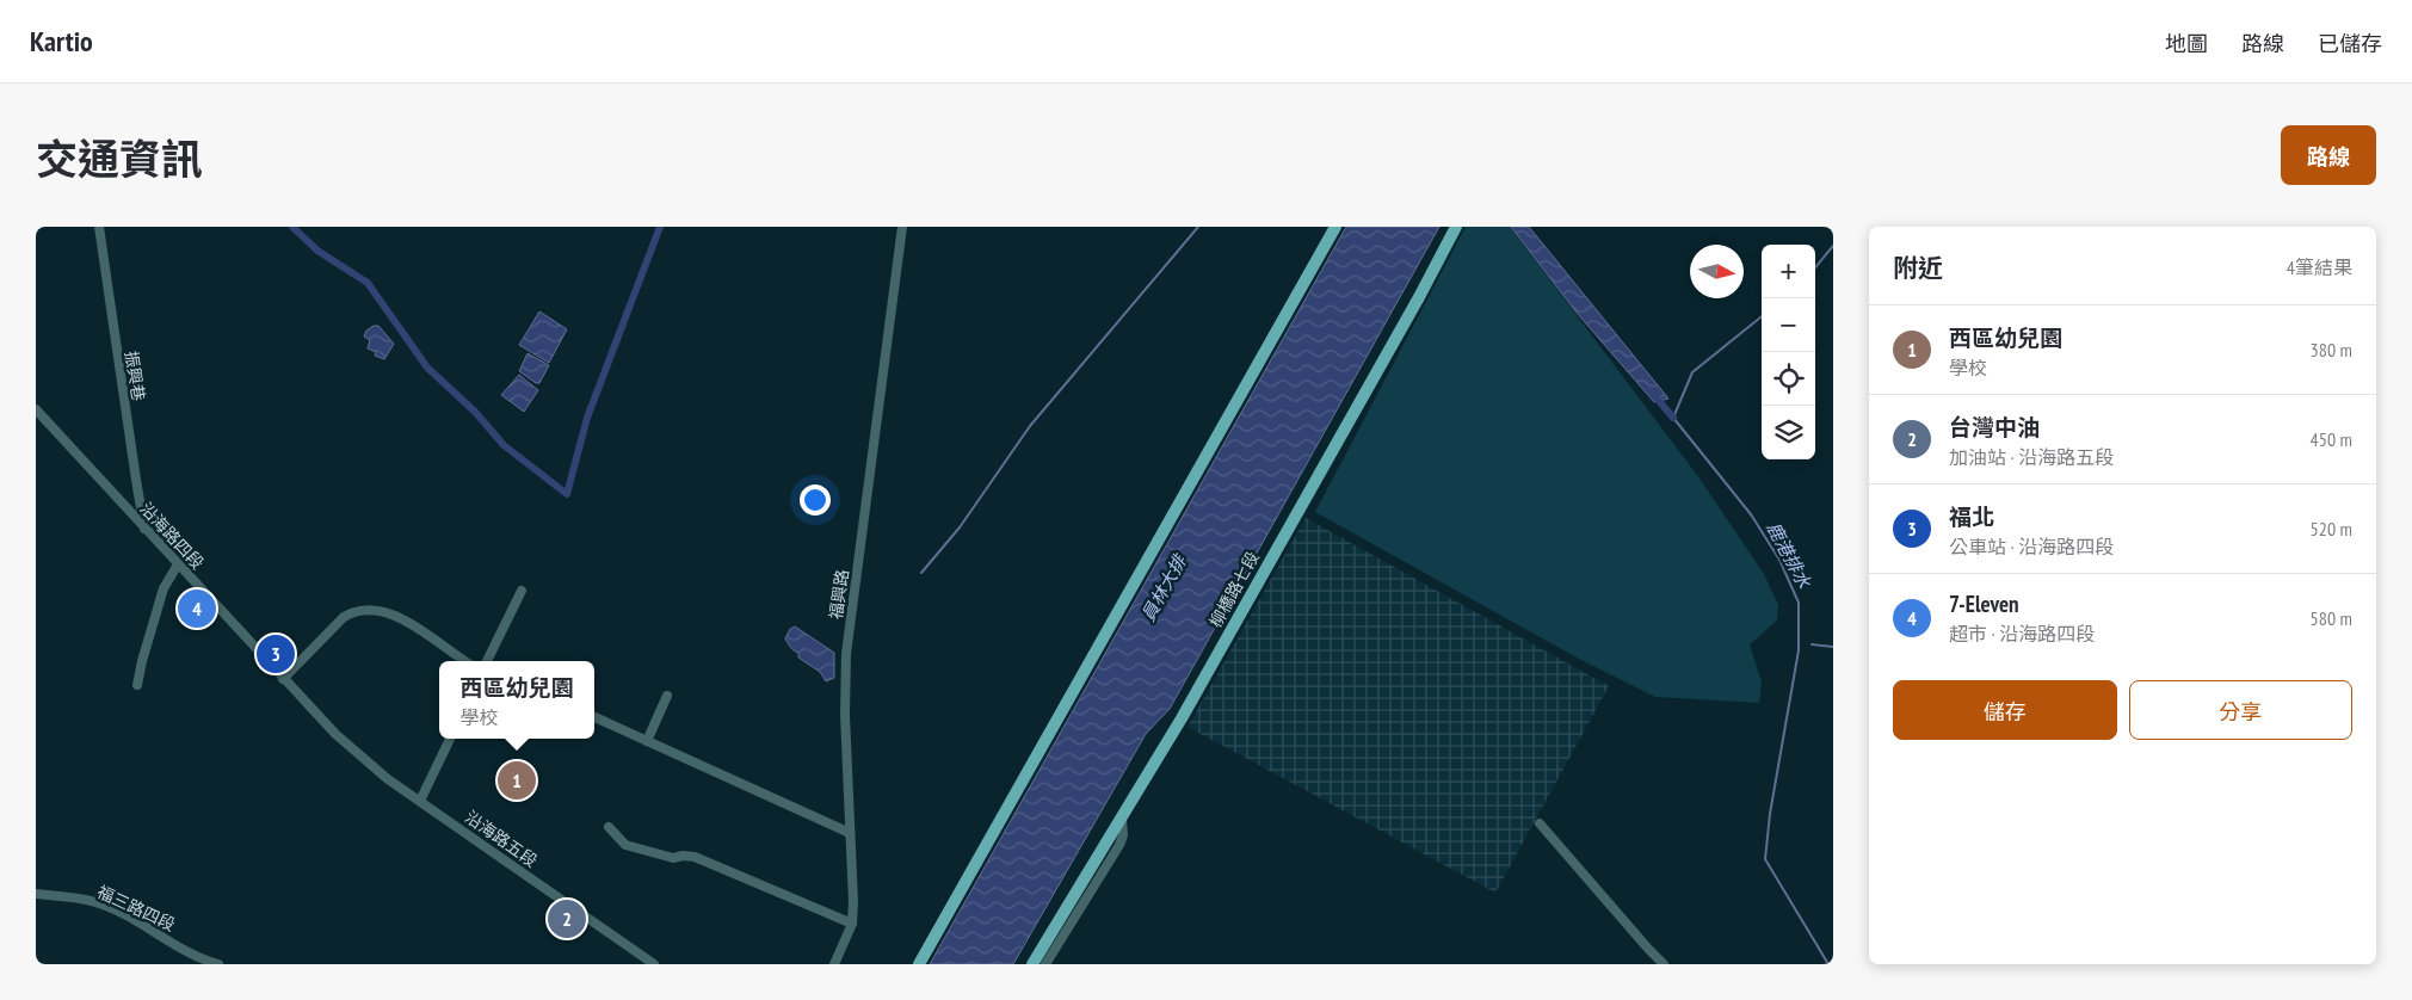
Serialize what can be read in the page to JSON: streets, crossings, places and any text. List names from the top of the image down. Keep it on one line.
{"streets":{"main road":["柳橋路七段"],"street":["振興巷","沿海路四段","福興路","沿海路五段","福三路四段"]},"crossings":[["振興巷","沿海路四段"],["沿海路四段","沿海路五段"]],"water":["鹿港排水","員林大排"],"north":"right","page":{"header":"Kartio","nav":["地圖","路線","已儲存"],"title":"交通資訊","buttons":["路線",["儲存","分享"]],"heading":["附近","4筆結果"],"map_buttons":["+","−"],"list":[{"mark":"1","name":"西區幼兒園","note":"學校","value":"380 m"},{"mark":"2","name":"台灣中油","note":"加油站 · 沿海路五段","value":"450 m"},{"mark":"3","name":"福北","note":"公車站 · 沿海路四段","value":"520 m"},{"mark":"4","name":"7-Eleven","note":"超市 · 沿海路四段","value":"580 m"}],"pins":["4","3","1","2"],"popup":["西區幼兒園","學校"]}}
